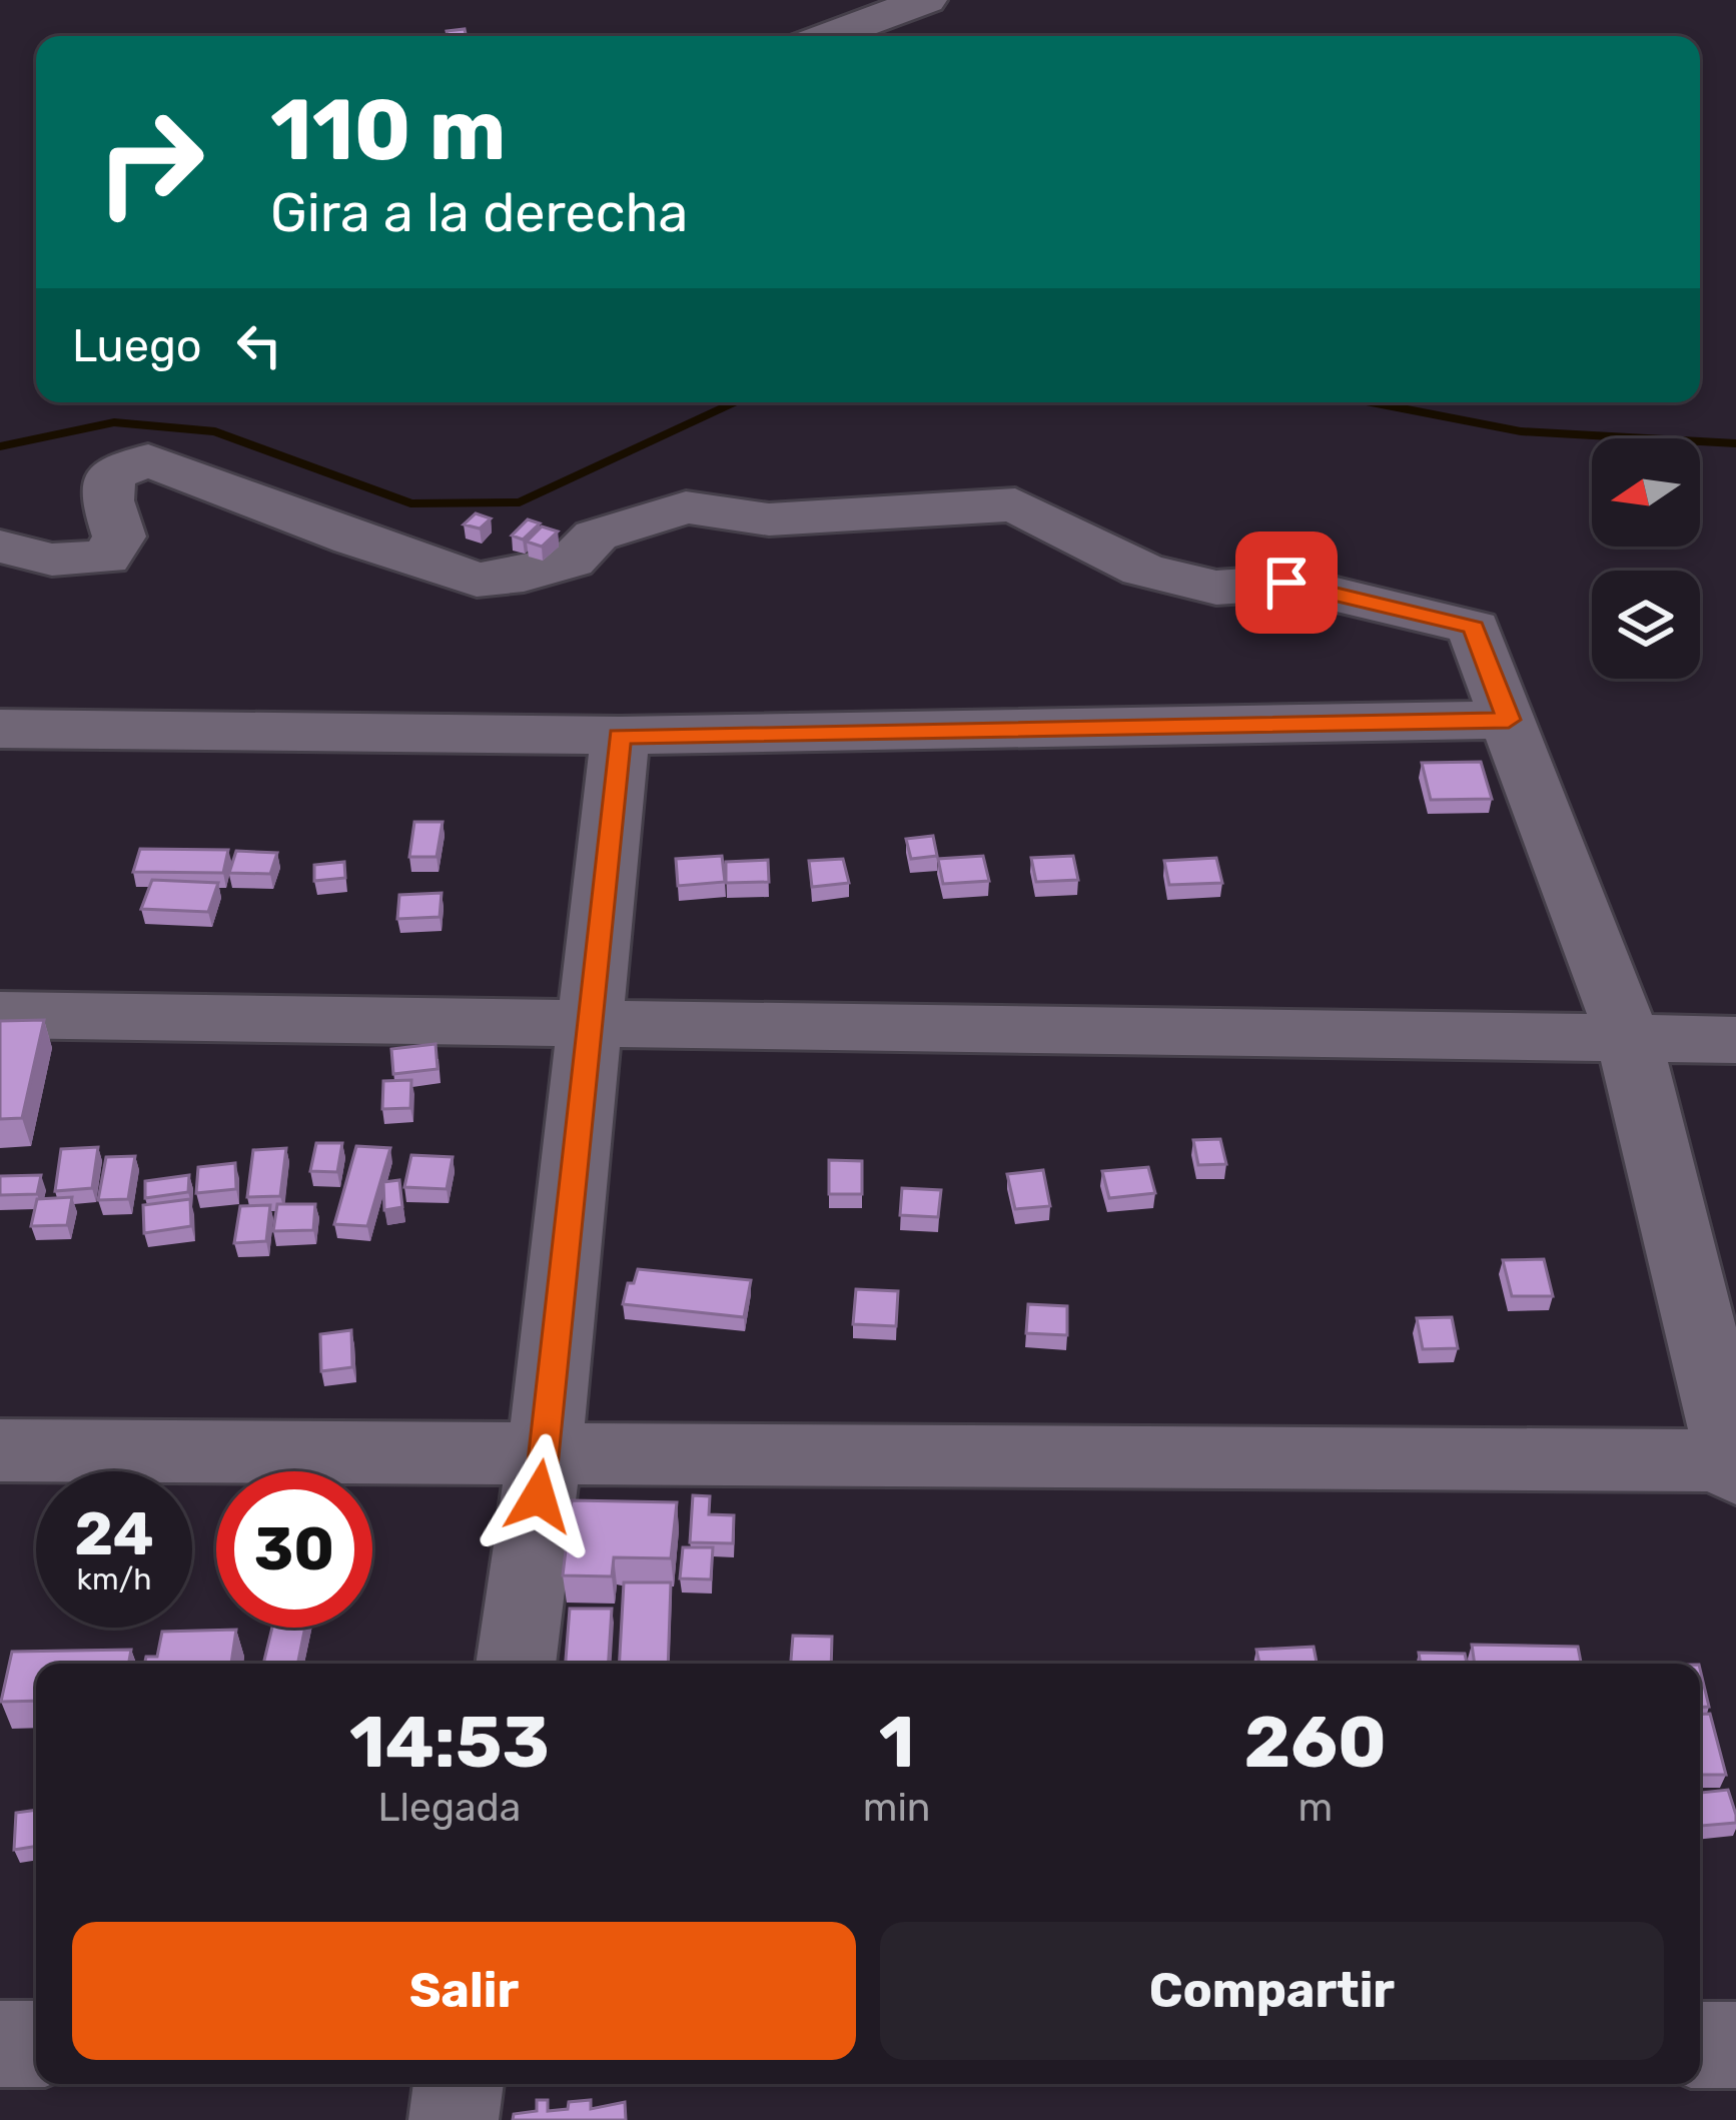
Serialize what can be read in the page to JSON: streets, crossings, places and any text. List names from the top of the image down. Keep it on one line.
{"north":"left","page":{"turn":["110 m","Gira a la derecha"],"then":"Luego","speed":"24 km/h","limit":"30","eta":["14:53","Llegada","1","min","260","m"],"buttons":["Salir","Compartir"]}}
